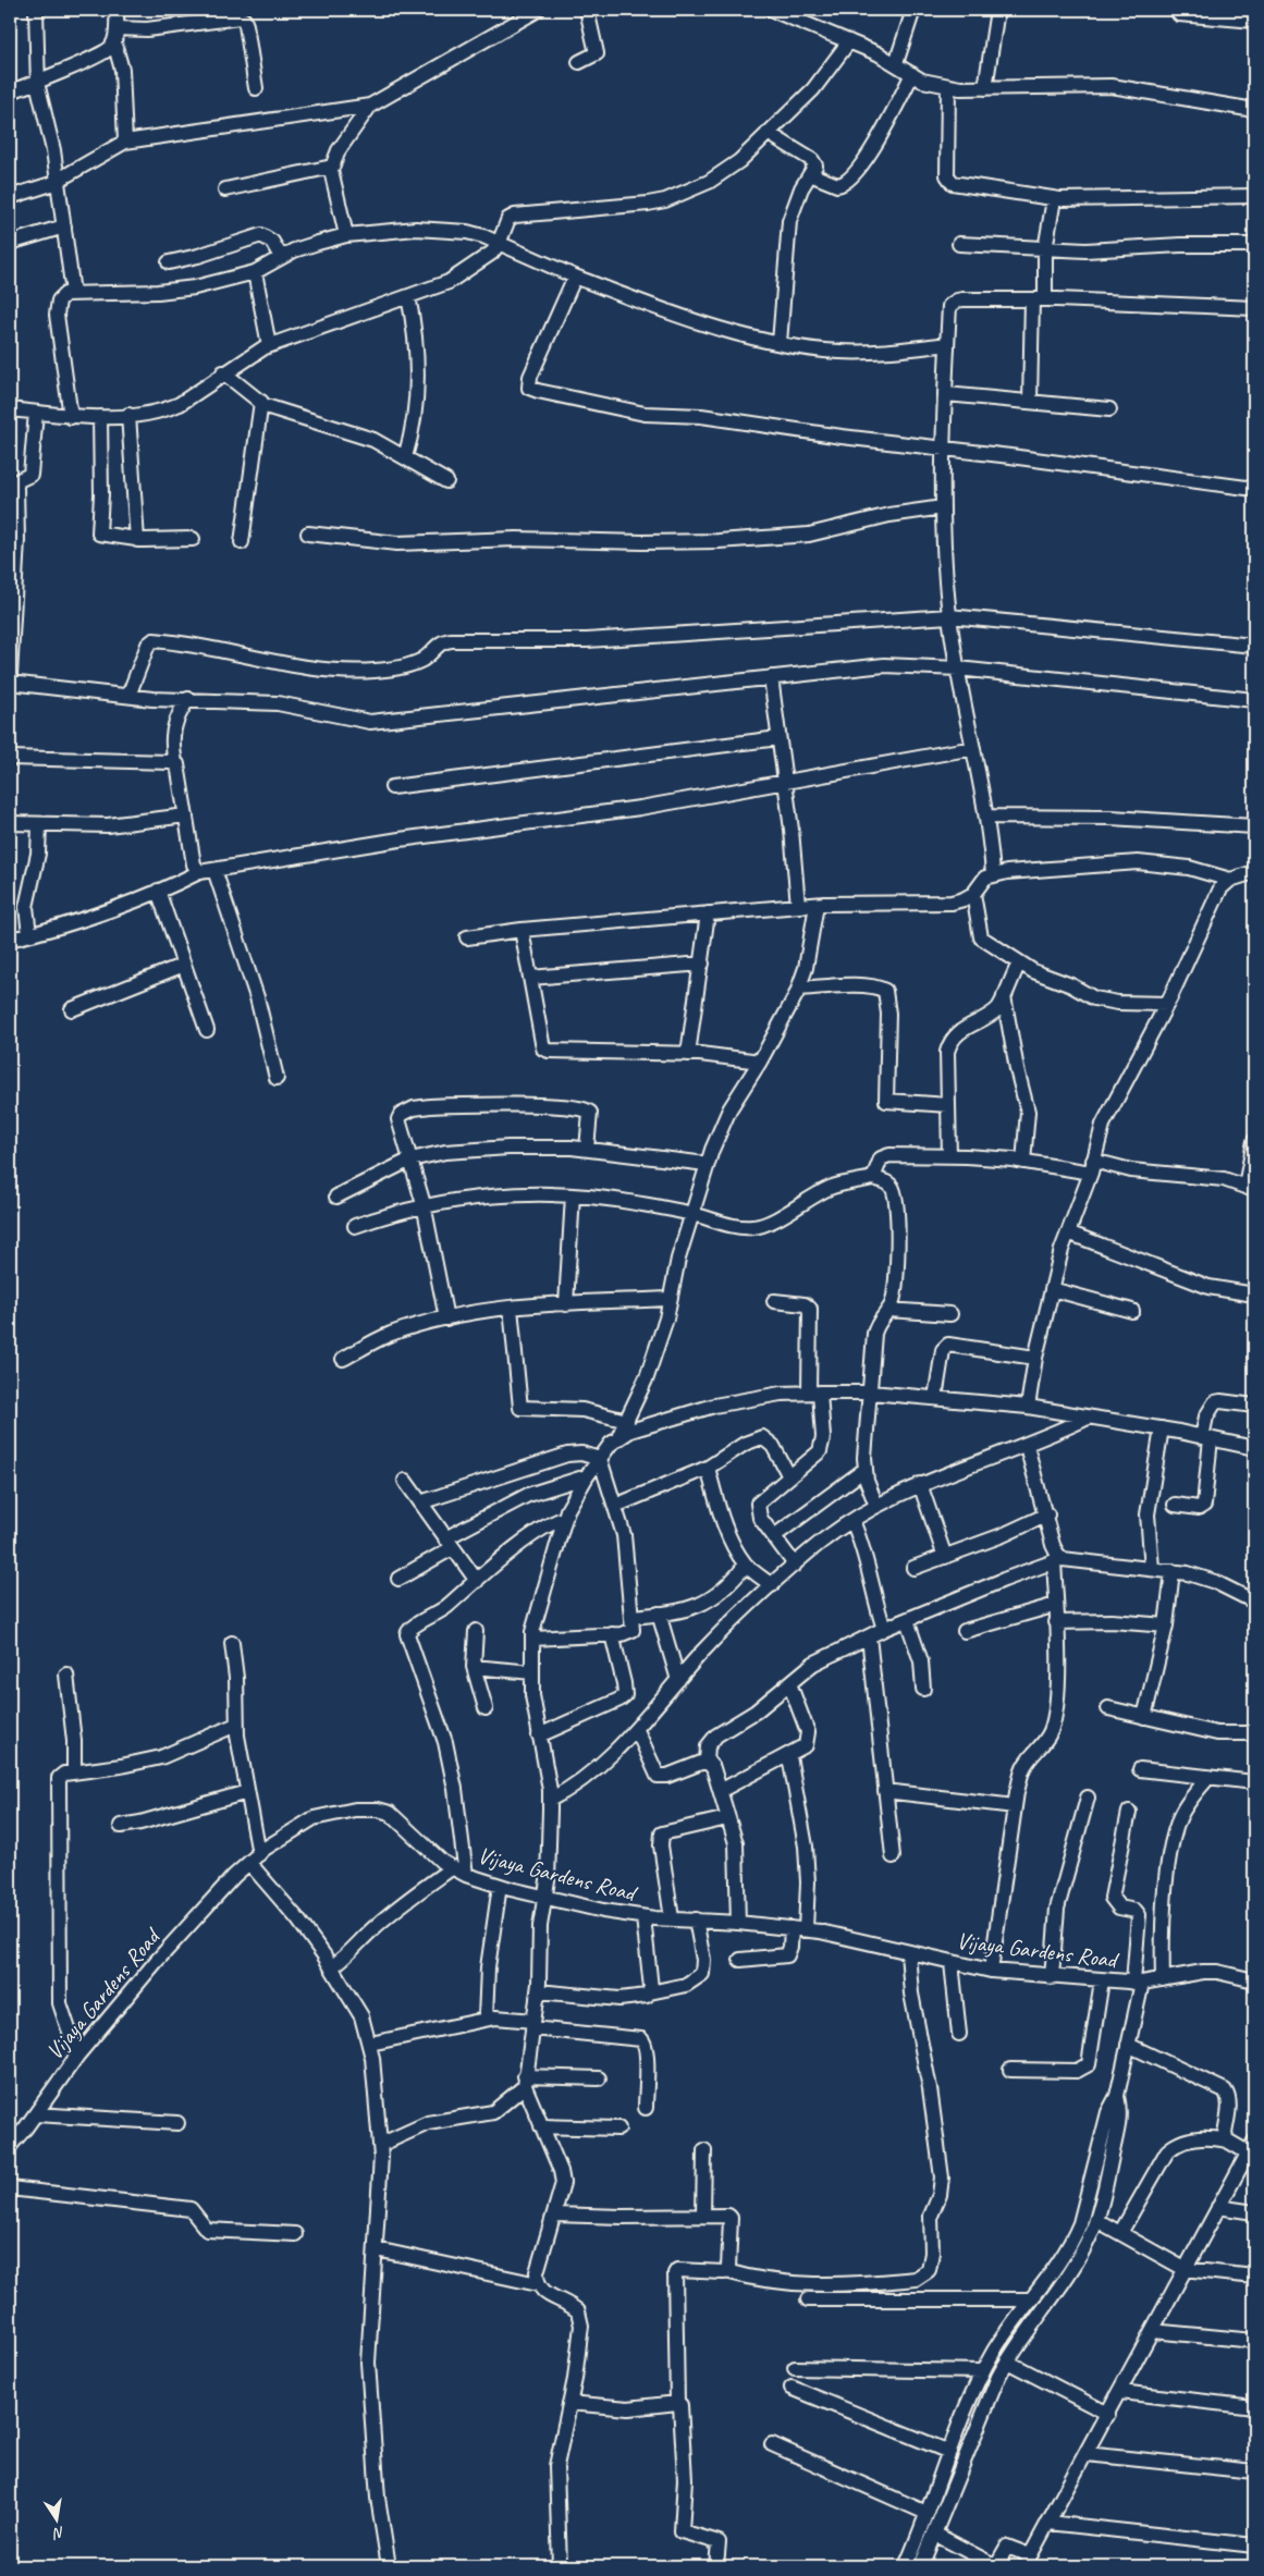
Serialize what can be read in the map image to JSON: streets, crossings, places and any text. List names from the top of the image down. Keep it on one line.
{"streets":{"street":["Vijaya Gardens Road"]},"north":"bottom"}
